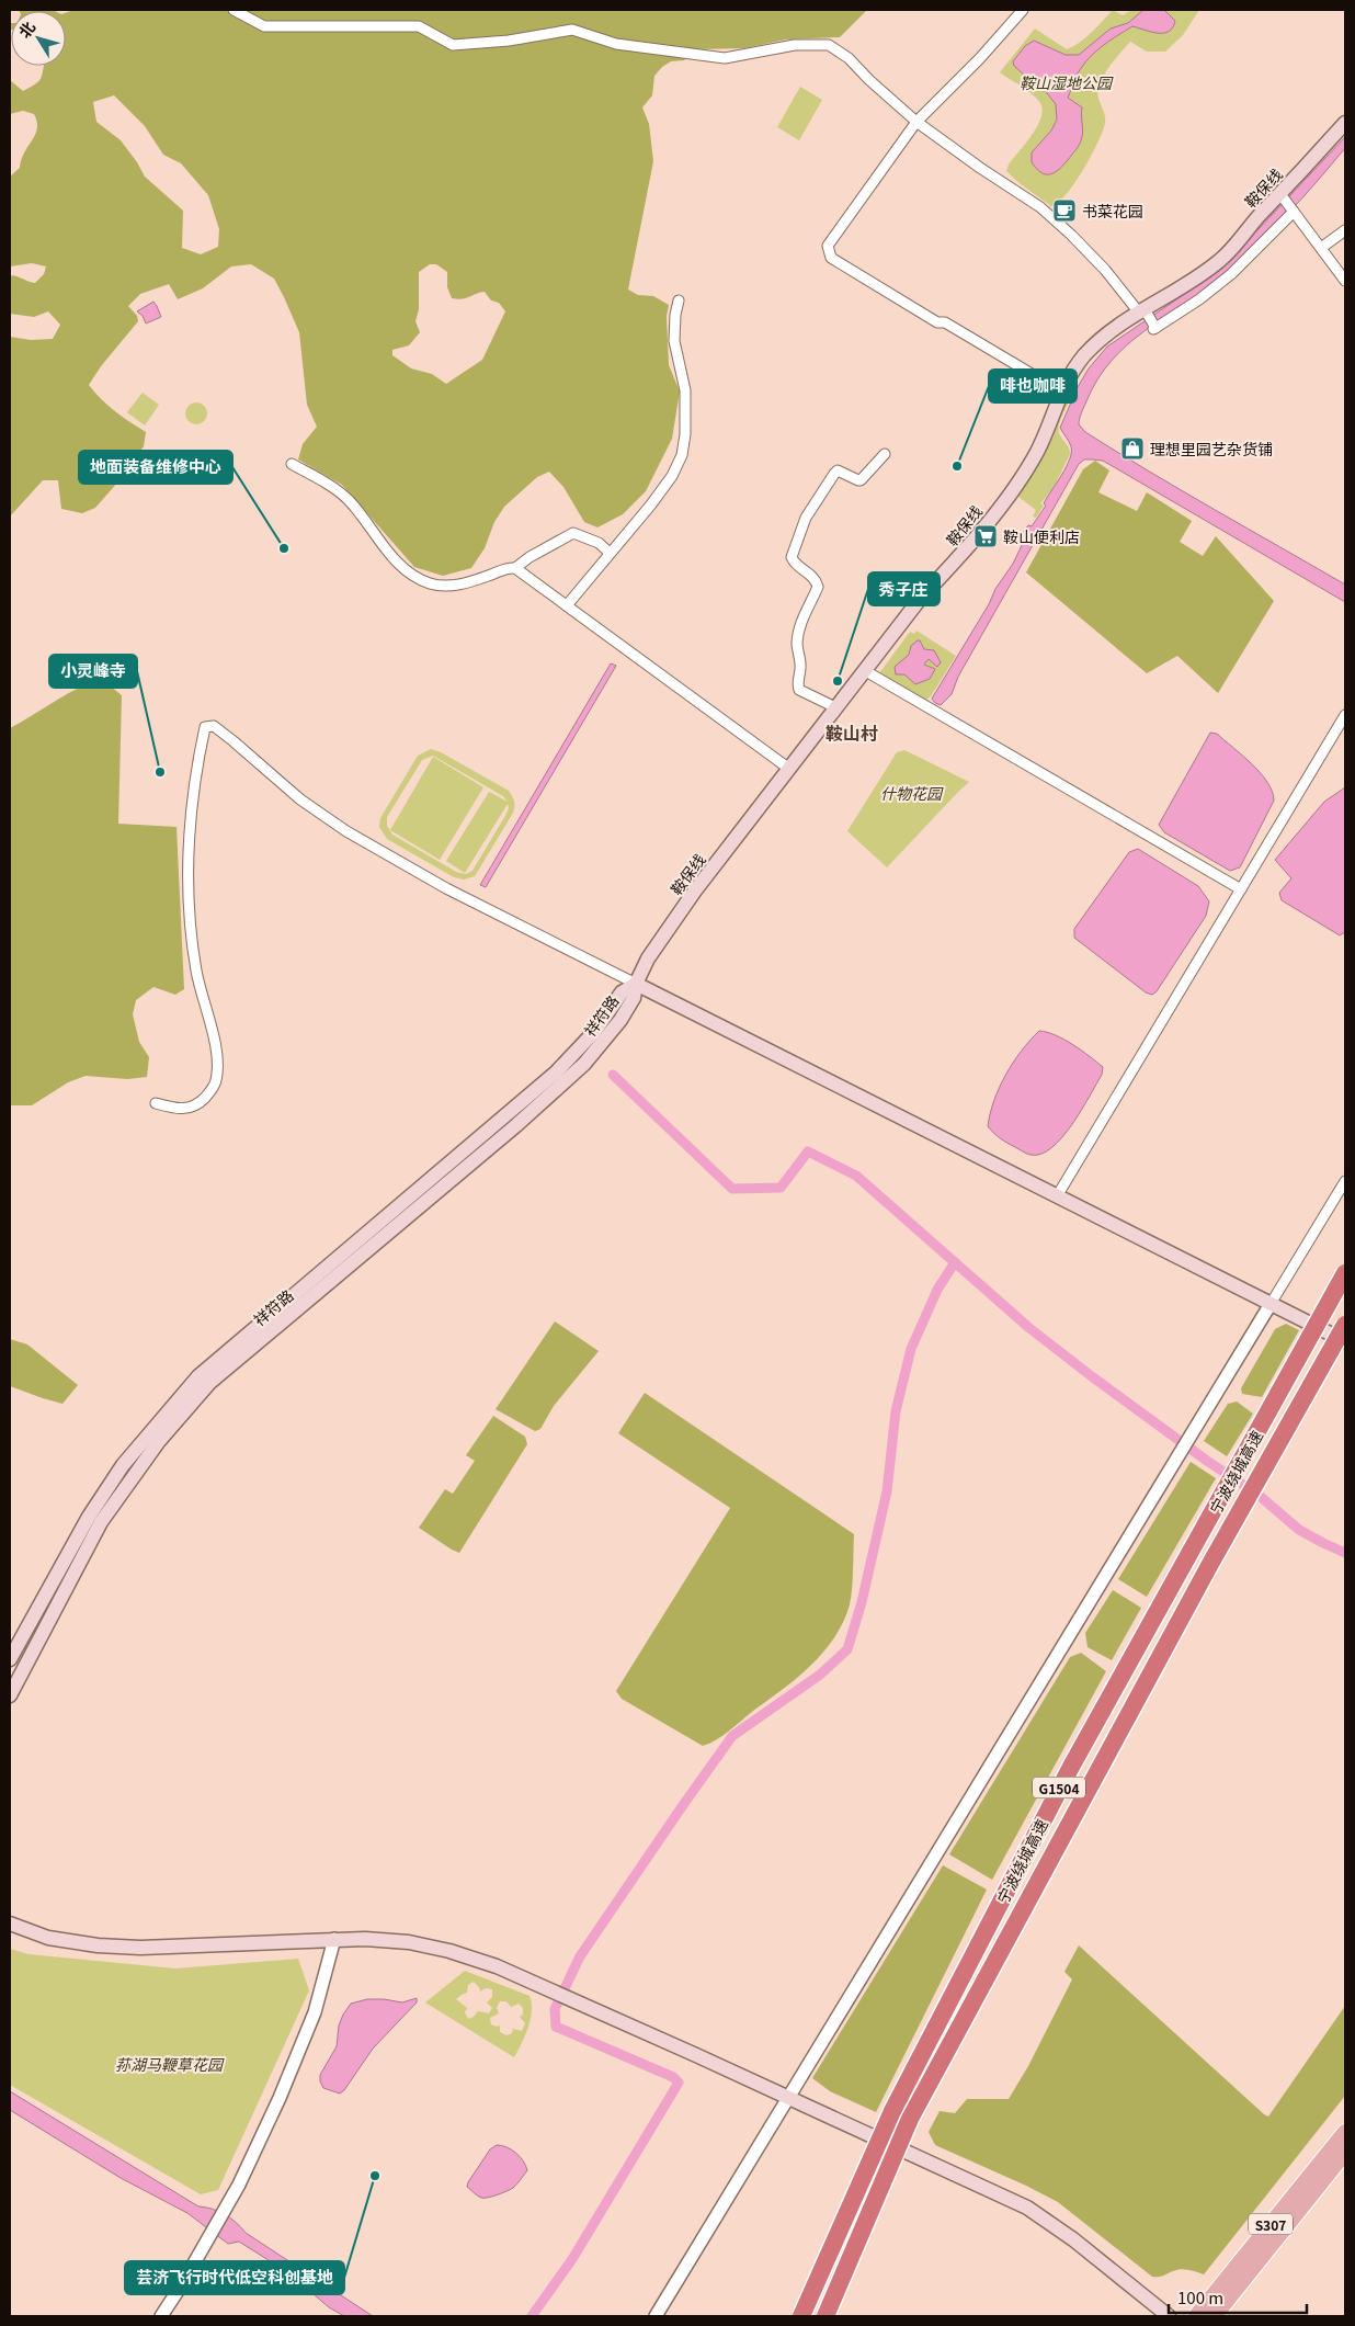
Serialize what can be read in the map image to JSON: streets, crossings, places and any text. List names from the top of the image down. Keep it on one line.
{"streets":{"highway":["宁波绕城高速","G1504"],"main road":["鞍保线","祥符路","S307"]},"crossings":[["鞍保线","祥符路"]],"districts":["鞍山村"],"parks":["鞍山湿地公园","什物花园","荪湖马鞭草花园"],"places":{"cafe":["书菜花园"],"shop":["理想里园艺杂货铺"],"other":["啡也咖啡","地面装备维修中心","秀子庄","小灵峰寺","芸济飞行时代低空科创基地"],"supermarket":["鞍山便利店"]},"scale_bar":"100 m","north":"top left"}
